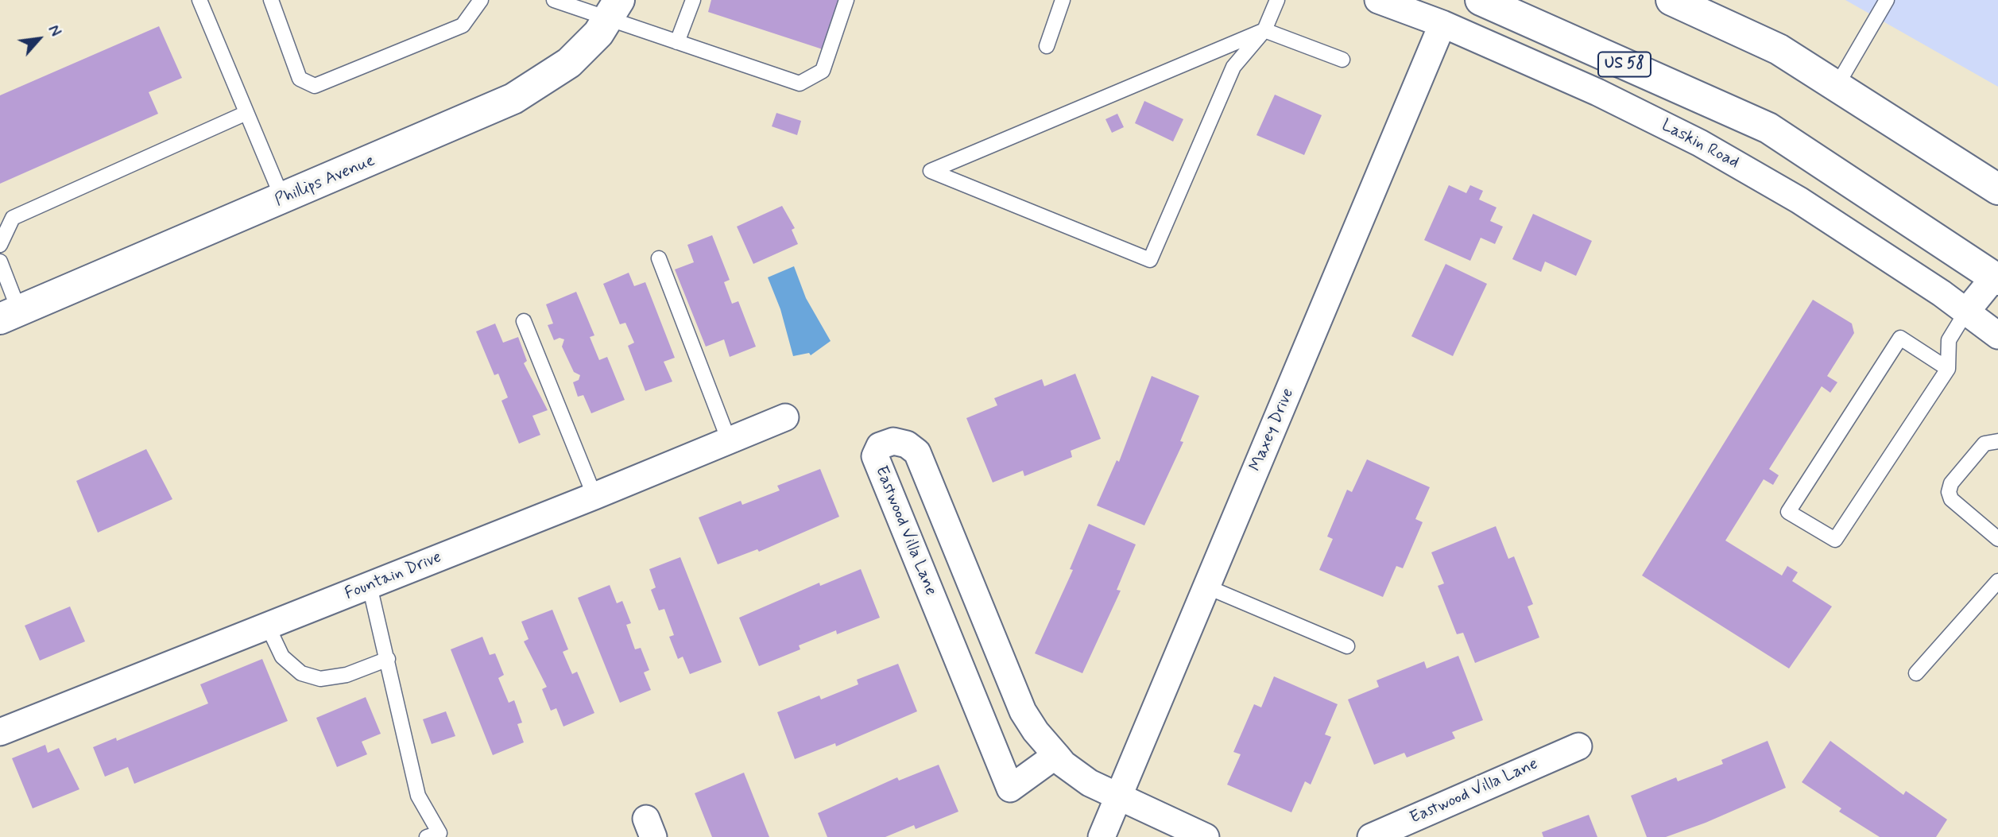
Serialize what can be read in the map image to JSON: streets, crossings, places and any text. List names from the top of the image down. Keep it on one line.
{"streets":{"main road":["US 58","Phillips Avenue"],"street":["Laskin Road","Maxey Drive","Eastwood Villa Lane","Fountain Drive"]},"crossings":[["Laskin Road","Maxey Drive"],["Maxey Drive","Eastwood Villa Lane"]],"north":"top right"}
